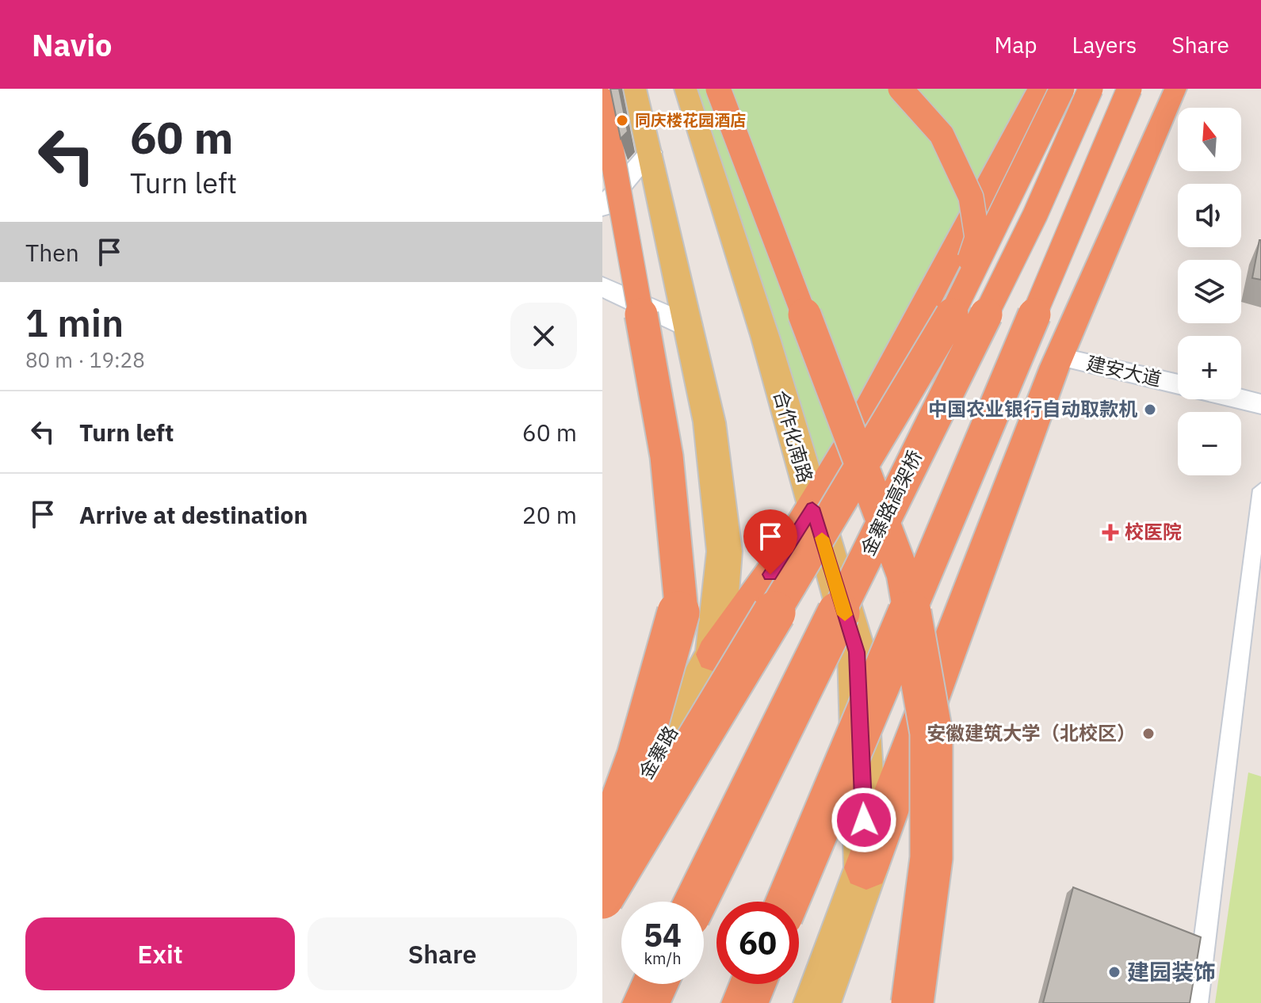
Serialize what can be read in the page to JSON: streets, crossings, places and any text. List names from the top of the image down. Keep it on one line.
{"streets":{"highway":["金寨路高架桥"],"main road":["合作化南路","金寨路"],"street":["建安大道"]},"places":{"other":["同庆楼花园酒店","中国农业银行自动取款机","安徽建筑大学（北校区）","建园装饰"],"health":["校医院"]},"north":"top","page":{"header":"Navio","nav":["Map","Layers","Share"],"turn":["60 m","Turn left"],"map_buttons":["+","−"],"then":"Then","heading":["1 min","80 m · 19:28"],"list":[{"name":"Turn left","value":"60 m"},{"name":"Arrive at destination","value":"20 m"}],"speed":"54 km/h","limit":"60","buttons":["Exit","Share"]}}
